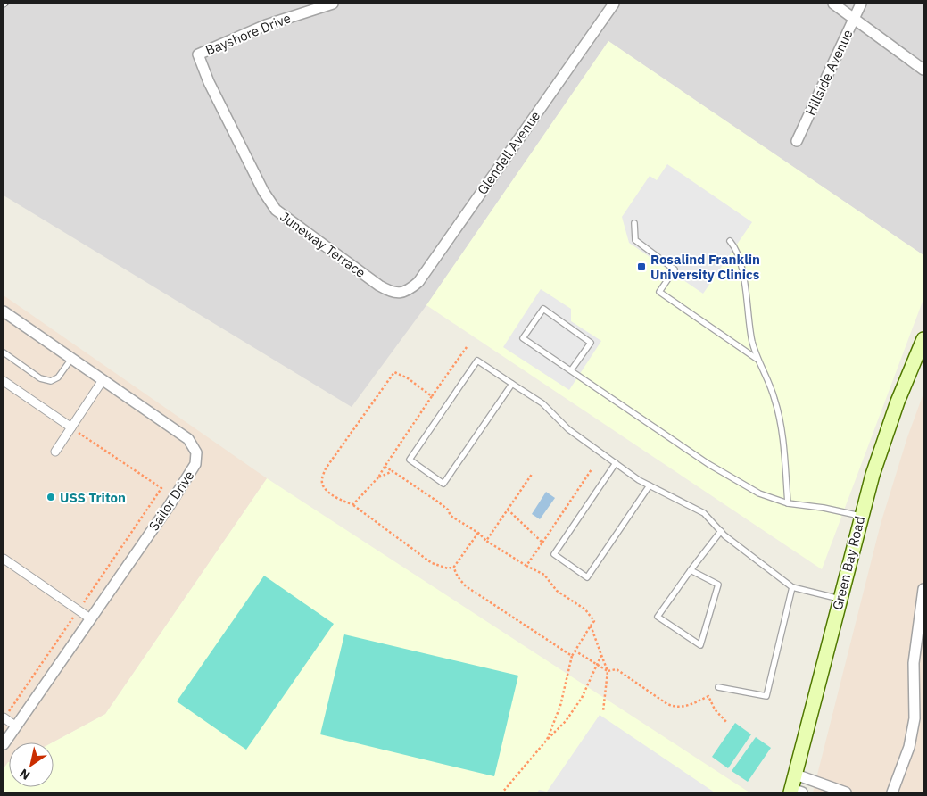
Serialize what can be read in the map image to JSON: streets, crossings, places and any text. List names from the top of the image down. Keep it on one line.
{"streets":{"main road":["Green Bay Road"],"street":["Bayshore Drive","Hillside Avenue","Glendell Avenue","Juneway Terrace","Sailor Drive"]},"crossings":[["Bayshore Drive","Juneway Terrace"],["Glendell Avenue","Juneway Terrace"]],"places":{"transit":["Rosalind Franklin University Clinics"],"other":["USS Triton"]},"north":"bottom left"}
